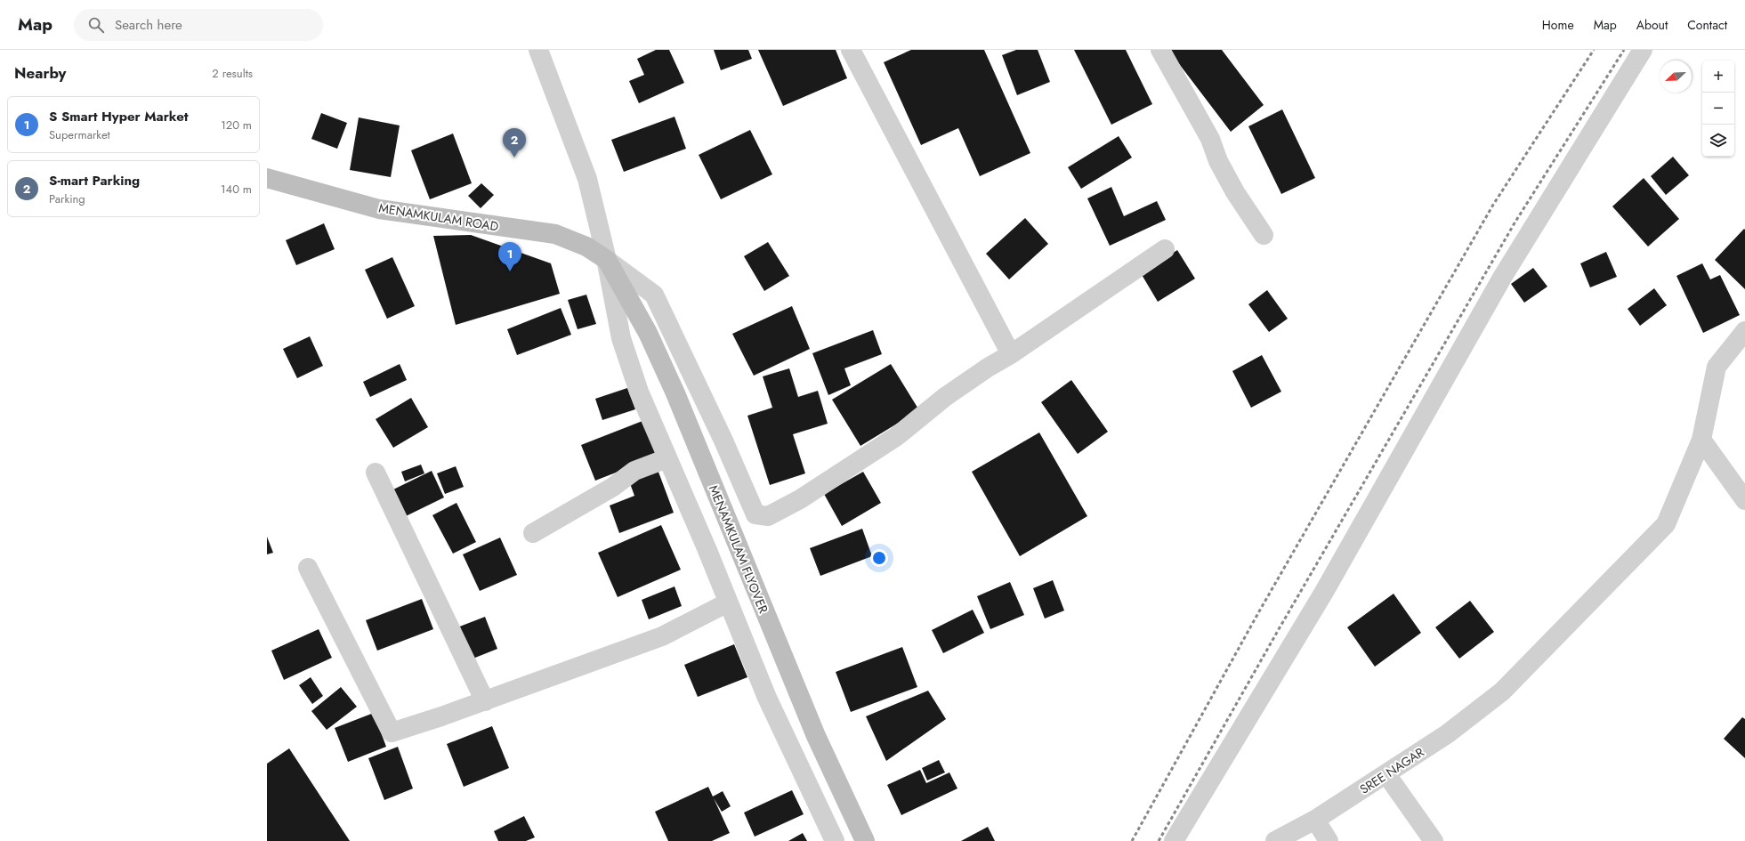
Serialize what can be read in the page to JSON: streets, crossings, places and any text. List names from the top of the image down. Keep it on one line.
{"streets":{"main road":["MENAMKULAM ROAD","MENAMKULAM FLYOVER"],"street":["SREE NAGAR"]},"crossings":[["MENAMKULAM ROAD","MENAMKULAM FLYOVER"]],"north":"bottom left","page":{"header":"Map","search":"Search here","nav":["Home","Map","About","Contact"],"heading":["Nearby","2 results"],"map_buttons":["+","−"],"list":[{"mark":"1","name":"S Smart Hyper Market","note":"Supermarket","value":"120 m"},{"mark":"2","name":"S-mart Parking","note":"Parking","value":"140 m"}],"pins":["2","1"]}}
